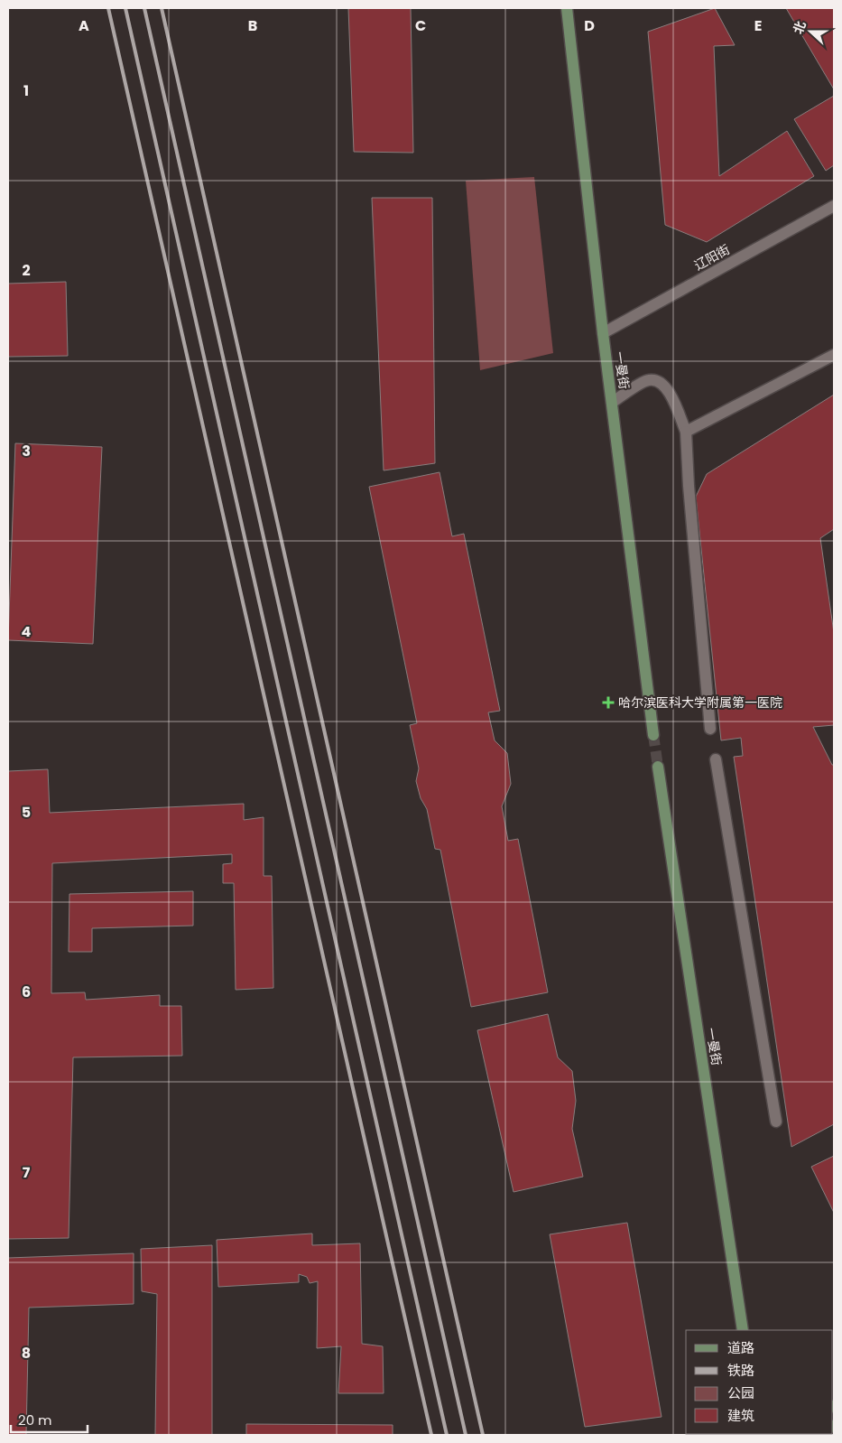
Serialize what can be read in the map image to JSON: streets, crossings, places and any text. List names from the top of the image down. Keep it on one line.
{"streets":{"main road":["一曼街"],"street":["辽阳街"]},"crossings":[["辽阳街","一曼街"]],"places":{"health":["哈尔滨医科大学附属第一医院"]},"legend":["道路","铁路","公园","建筑"],"scale_bar":"20 m","north":"left","grid":{"columns":["A","B","C","D","E"],"rows":["1","2","3","4","5","6","7","8"]}}
